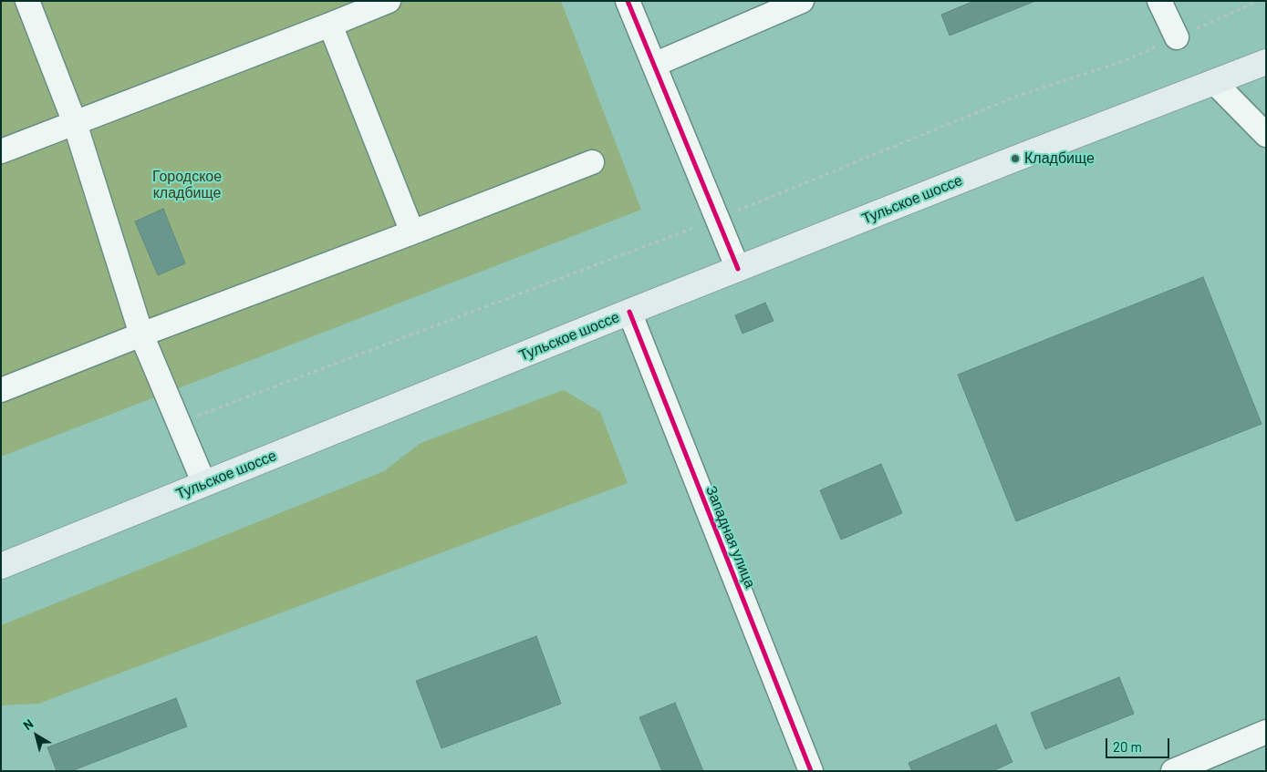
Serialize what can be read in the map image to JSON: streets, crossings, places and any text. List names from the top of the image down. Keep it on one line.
{"streets":{"main road":["Тульское шоссе"],"street":["Западная улица"]},"crossings":[["Тульское шоссе","Западная улица"]],"parks":["Городское кладбище"],"places":["Кладбище"],"scale_bar":"20 m","north":"top left"}
